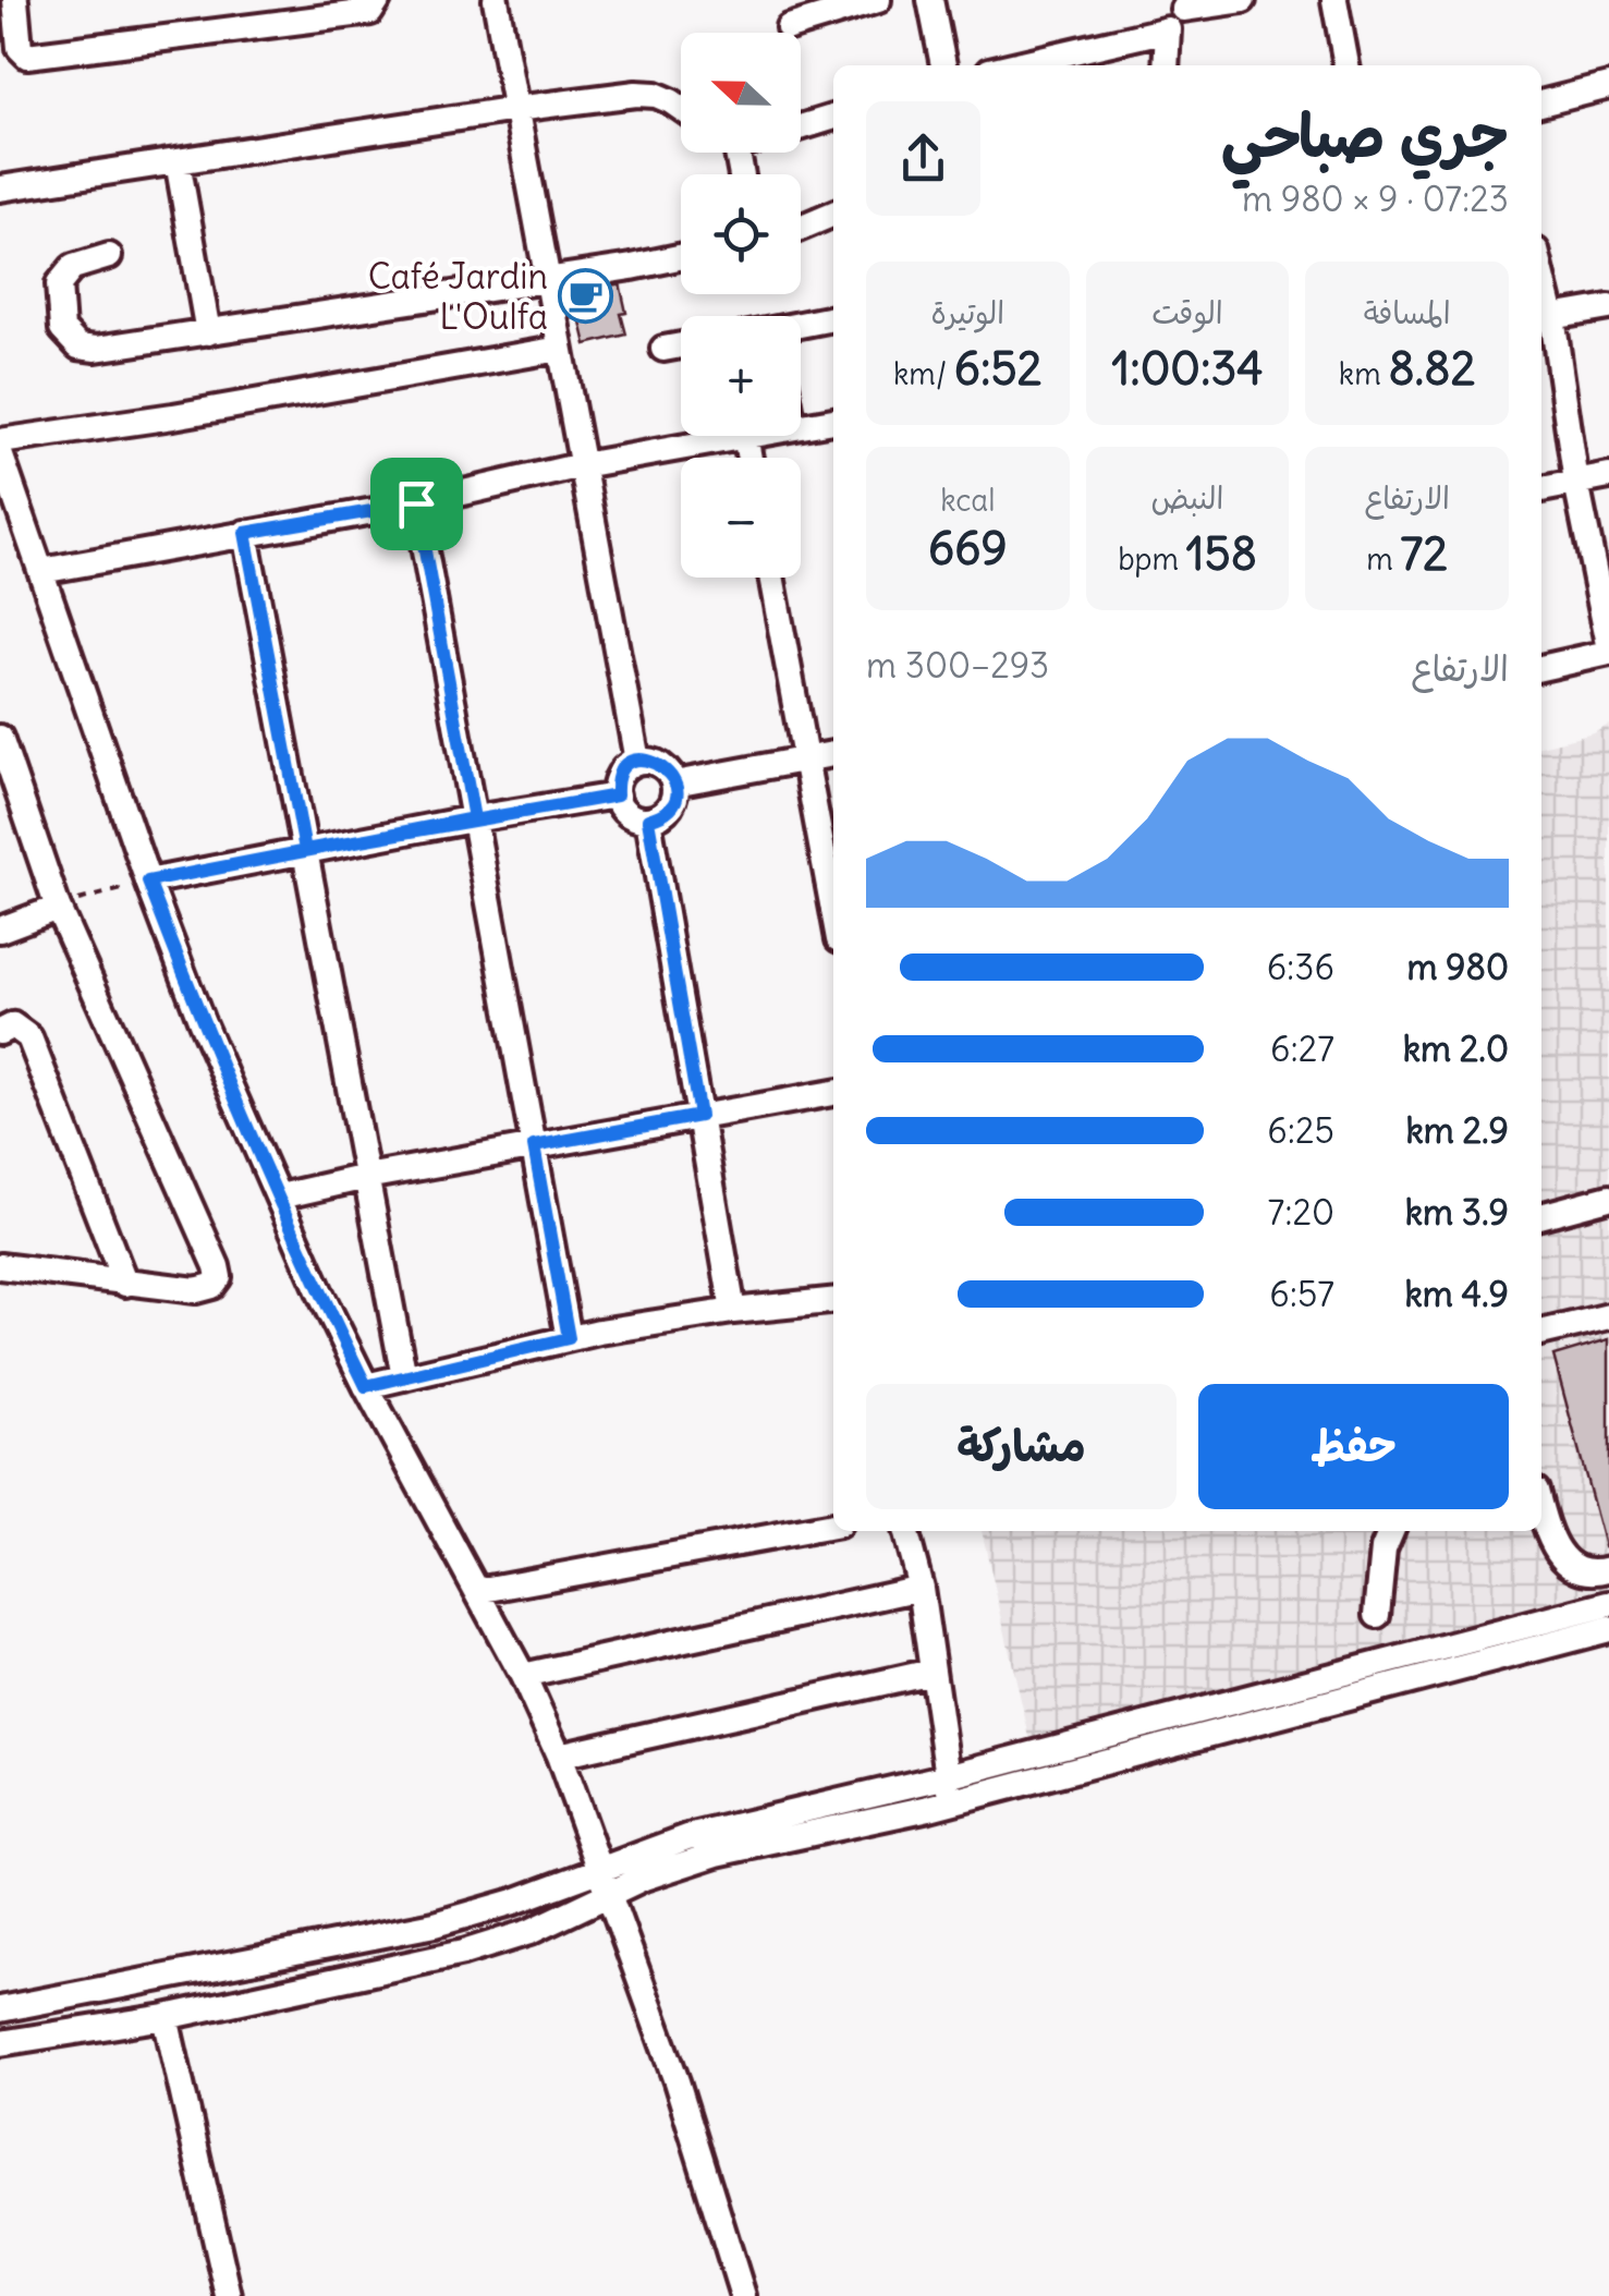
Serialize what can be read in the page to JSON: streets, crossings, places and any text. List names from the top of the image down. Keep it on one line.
{"places":{"cafe":["Café Jardin L'Oulfa"]},"north":"left","page":{"map_buttons":["+","−"],"heading":["جري صباحي","07:23 · 9 × 980 m"],"stats":[["المسافة","8.82 km"],["الوقت","1:00:34"],["الوتيرة","6:52 /km"],["الارتفاع","72 m"],["النبض","158 bpm"],["kcal","669"]],"chart":["الارتفاع","293–300 m"],"list":[{"name":"980 m","note":"6:36"},{"name":"2.0 km","note":"6:27"},{"name":"2.9 km","note":"6:25"},{"name":"3.9 km","note":"7:20"},{"name":"4.9 km","note":"6:57"}],"buttons":["حفظ","مشاركة"]}}
